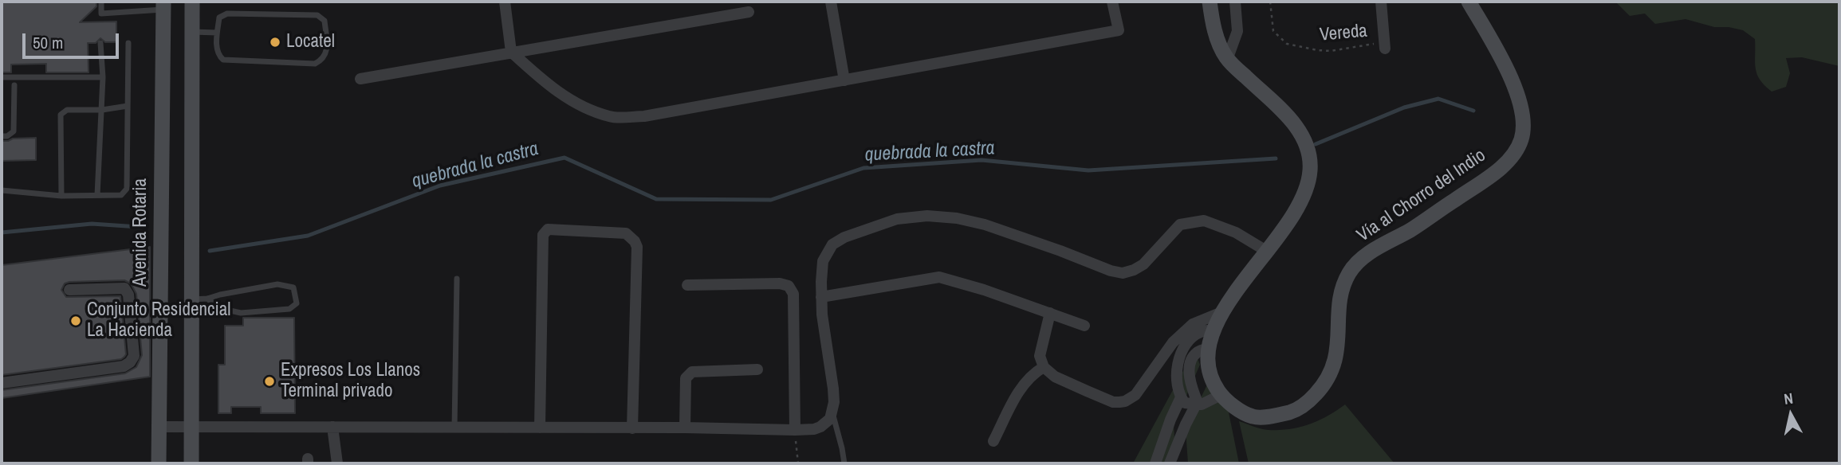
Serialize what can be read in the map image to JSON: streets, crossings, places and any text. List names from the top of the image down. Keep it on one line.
{"streets":{"street":["Vía al Chorro del Indio","Avenida Rotaria"],"path":["Vereda"]},"water":["quebrada la castra"],"places":["Locatel","Conjunto Residencial La Hacienda","Expresos Los Llanos Terminal privado"],"scale_bar":"50 m","north":"top"}
